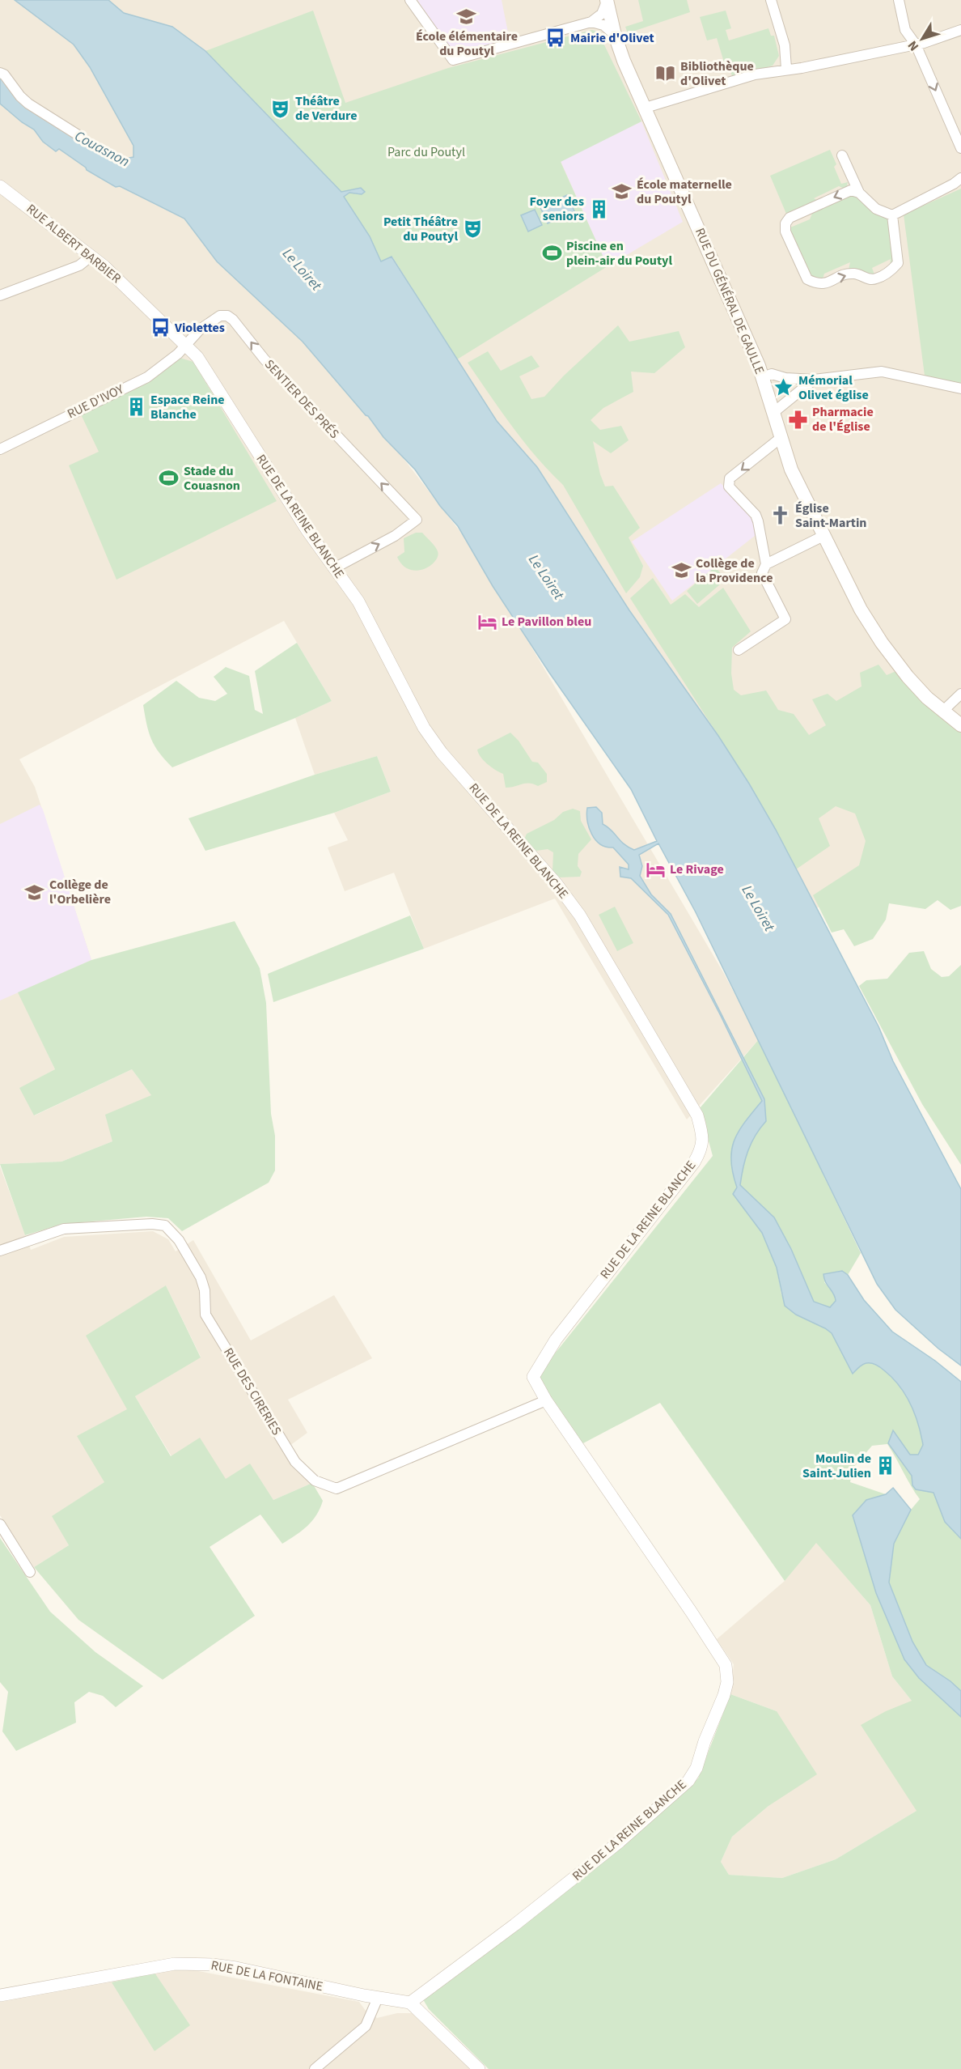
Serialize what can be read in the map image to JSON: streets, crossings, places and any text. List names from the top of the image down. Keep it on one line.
{"streets":{"main road":["RUE DU GÉNÉRAL DE GAULLE"],"street":["RUE ALBERT BARBIER","SENTIER DES PRÉS","RUE D'IVOY","RUE DE LA REINE BLANCHE","RUE DES CIRERIES","RUE DE LA FONTAINE"]},"crossings":[["RUE ALBERT BARBIER","SENTIER DES PRÉS"],["RUE ALBERT BARBIER","RUE D'IVOY"],["RUE ALBERT BARBIER","RUE DE LA REINE BLANCHE"],["SENTIER DES PRÉS","RUE D'IVOY"],["SENTIER DES PRÉS","RUE DE LA REINE BLANCHE"],["RUE D'IVOY","RUE DE LA REINE BLANCHE"],["RUE DE LA REINE BLANCHE","RUE DES CIRERIES"],["RUE DE LA REINE BLANCHE","RUE DE LA FONTAINE"]],"water":["Couasnon","Le Loiret"],"parks":["Parc du Poutyl"],"places":{"school or university":["École élémentaire du Poutyl","École maternelle du Poutyl","Collège de la Providence","Collège de l'Orbelière"],"bus stop":["Mairie d'Olivet","Violettes"],"library":["Bibliothèque d'Olivet"],"theatre":["Théâtre de Verdure","Petit Théâtre du Poutyl"],"building":["Foyer des seniors","Espace Reine Blanche","Moulin de Saint-Julien"],"sports":["Piscine en plein-air du Poutyl","Stade du Couasnon"],"place":["Mémorial Olivet église"],"pharmacy":["Pharmacie de l'Église"],"church":["Église Saint-Martin"],"hotel":["Le Pavillon bleu","Le Rivage"]},"north":"bottom left"}
